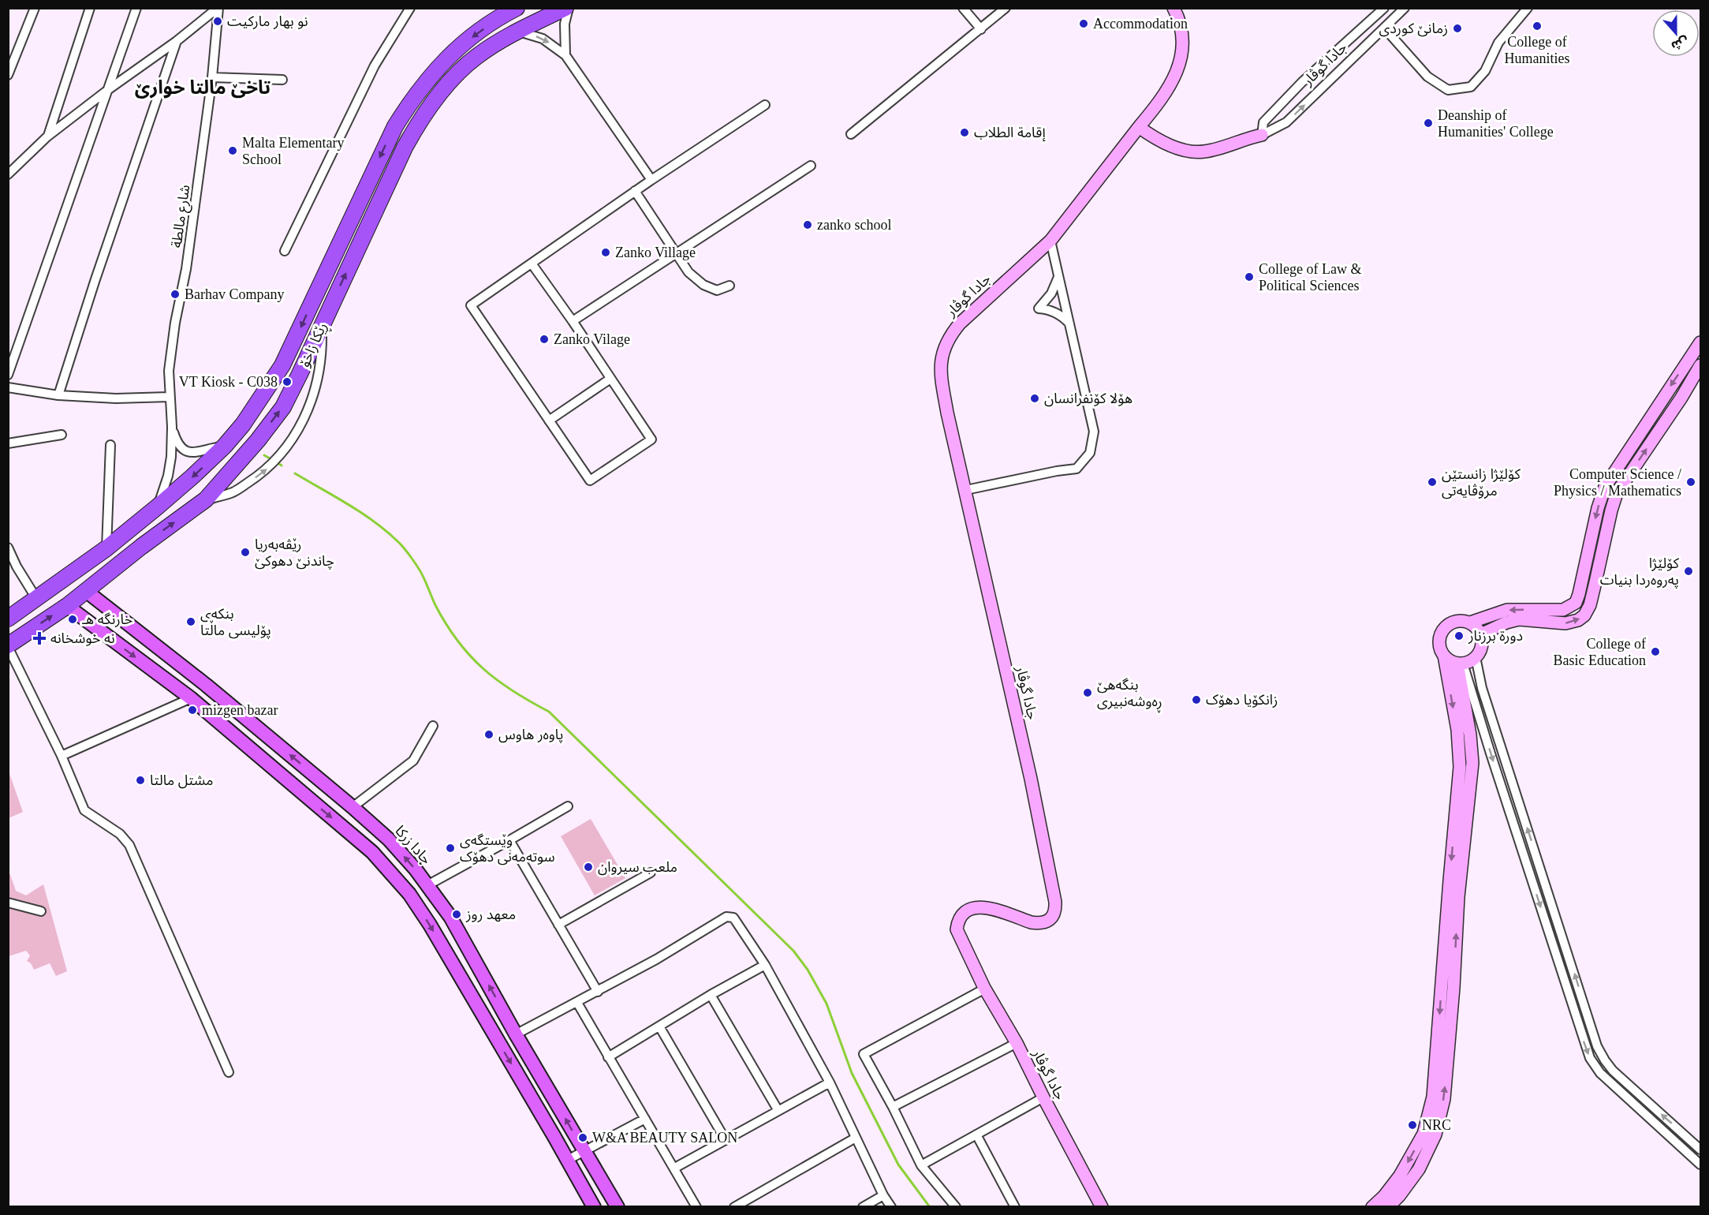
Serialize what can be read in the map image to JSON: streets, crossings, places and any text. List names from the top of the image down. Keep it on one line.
{"streets":{"highway":["ڕێکا زاخۆ"],"main road":["جادا زرکا"],"street":["جادا گوڤار","شارع مالطة"]},"crossings":[["شارع مالطة","ڕێکا زاخۆ"],["ڕێکا زاخۆ","جادا زرکا"]],"districts":["تاخێ مالتا خوارێ"],"places":{"other":["نو بهار ماركيت","Accommodation","College of Humanities","زمانێ کوردی","Deanship of Humanities' College","إقامة الطلاب","Malta Elementary School","zanko school","Zanko Village","College of Law & Political Sciences","Barhav Company","Zanko Vilage","VT Kiosk - C038","هۆلا كۆنفرانسان","كۆلێژا زانستێن مرۆڤایەتی","Computer Science / Physics / Mathematics","رێڤەبەریا چاندنێ دهوکێ","کۆلێژا پەروەردا بنیات","خارنگه هـ","بنکەی پۆلیسی ماڵتا","دورة برزنار","College of Basic Education","بنگه‌هێ ڕه‌وشه‌نبیرى","زانکۆیا دهۆک","mizgen bazar","پاوەر هاوس","مشتل مالتا","وێستگەی سوتەمەنی دهۆک","ملعب سيروان","معهد روز","NRC","W&A BEAUTY SALON"],"health":["نه خوشخانه"]},"north":"bottom"}
